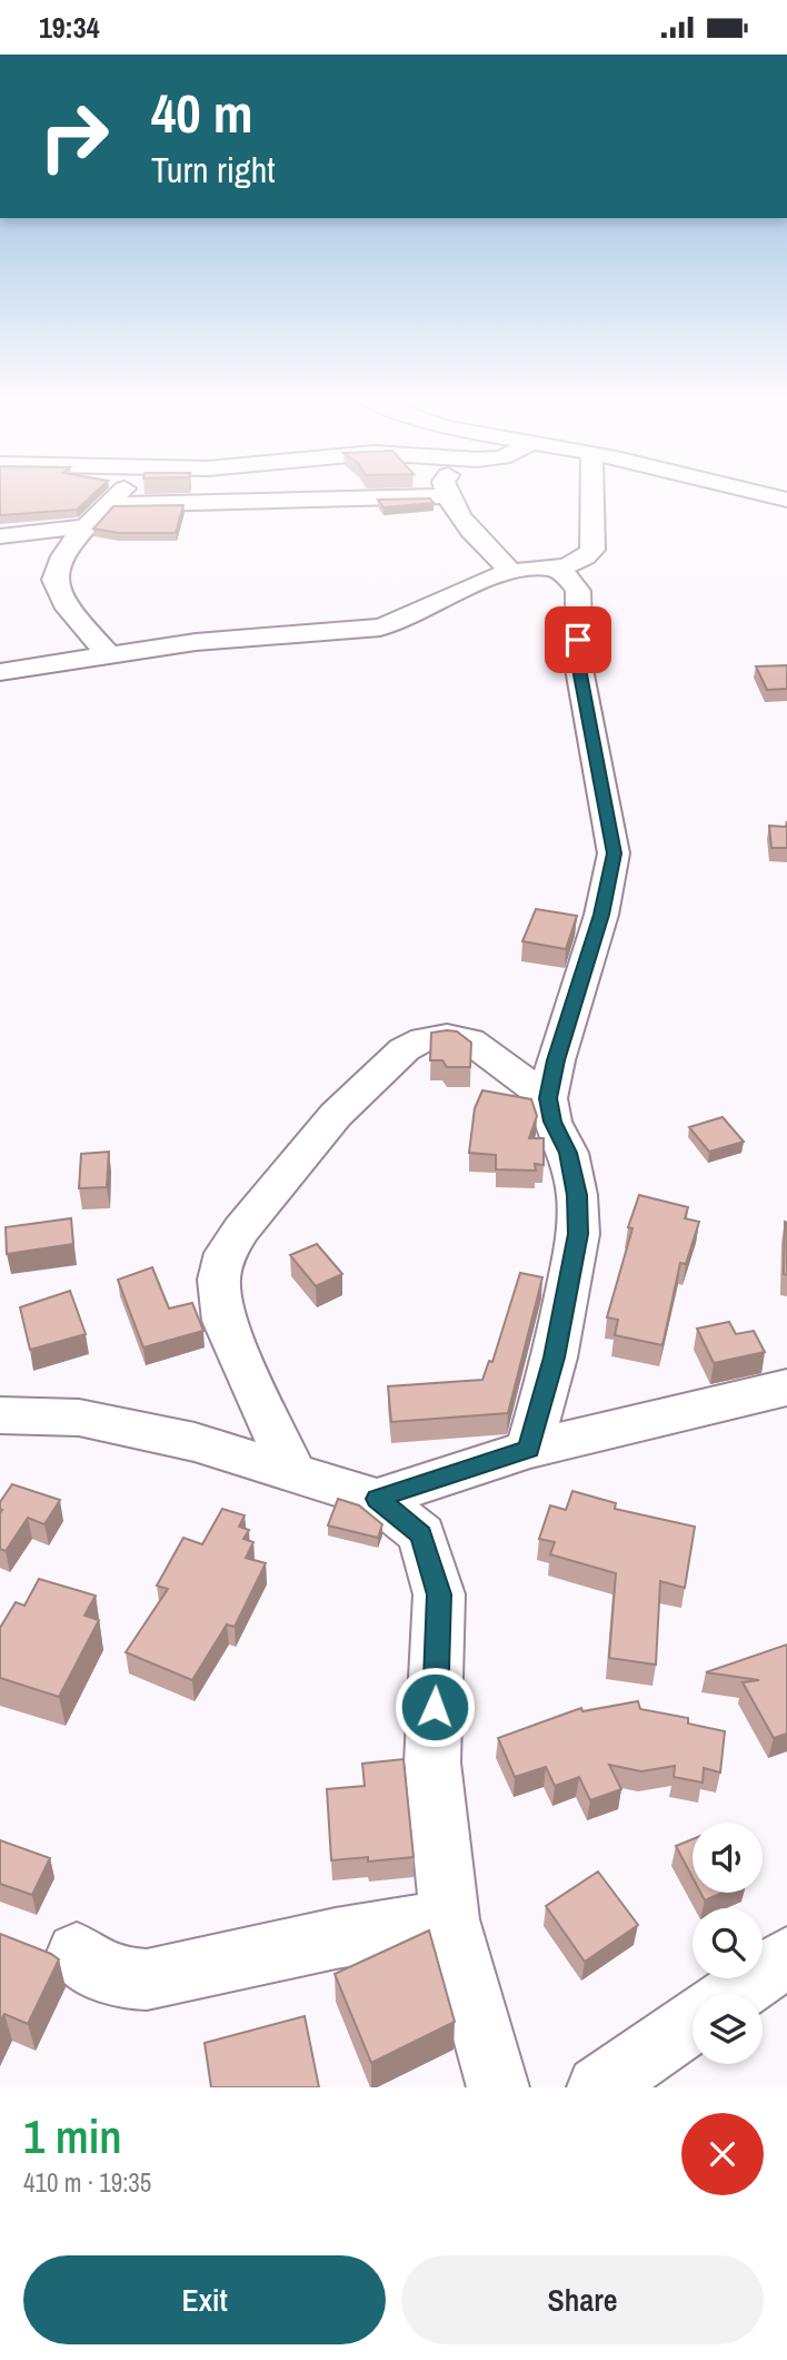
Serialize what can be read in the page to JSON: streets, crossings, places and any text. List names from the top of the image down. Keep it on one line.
{"page":{"status":"19:34","turn":["40 m","Turn right"],"heading":["1 min","410 m · 19:35"],"buttons":["Exit","Share"]}}
